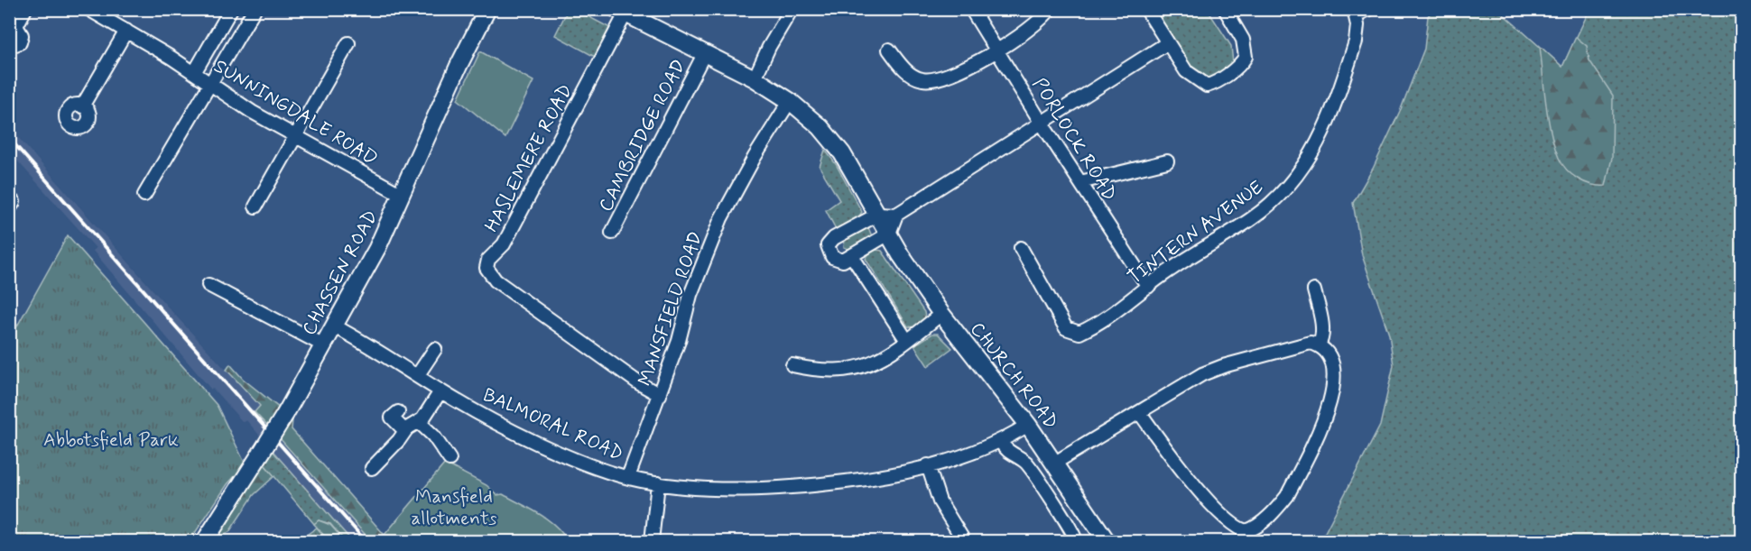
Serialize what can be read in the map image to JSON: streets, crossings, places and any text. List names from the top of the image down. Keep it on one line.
{"streets":{"main road":["CHASSEN ROAD","CHURCH ROAD"],"street":["SUNNINGDALE ROAD","CAMBRIDGE ROAD","PORLOCK ROAD","HASLEMERE ROAD","TINTERN AVENUE","MANSFIELD ROAD","BALMORAL ROAD"]},"crossings":[["SUNNINGDALE ROAD","CHASSEN ROAD"],["CAMBRIDGE ROAD","CHURCH ROAD"],["PORLOCK ROAD","TINTERN AVENUE"],["HASLEMERE ROAD","MANSFIELD ROAD"],["HASLEMERE ROAD","CHURCH ROAD"],["CHASSEN ROAD","BALMORAL ROAD"],["MANSFIELD ROAD","CHURCH ROAD"],["MANSFIELD ROAD","BALMORAL ROAD"],["CHURCH ROAD","BALMORAL ROAD"]],"parks":["Abbotsfield Park","Mansfield allotments"]}
